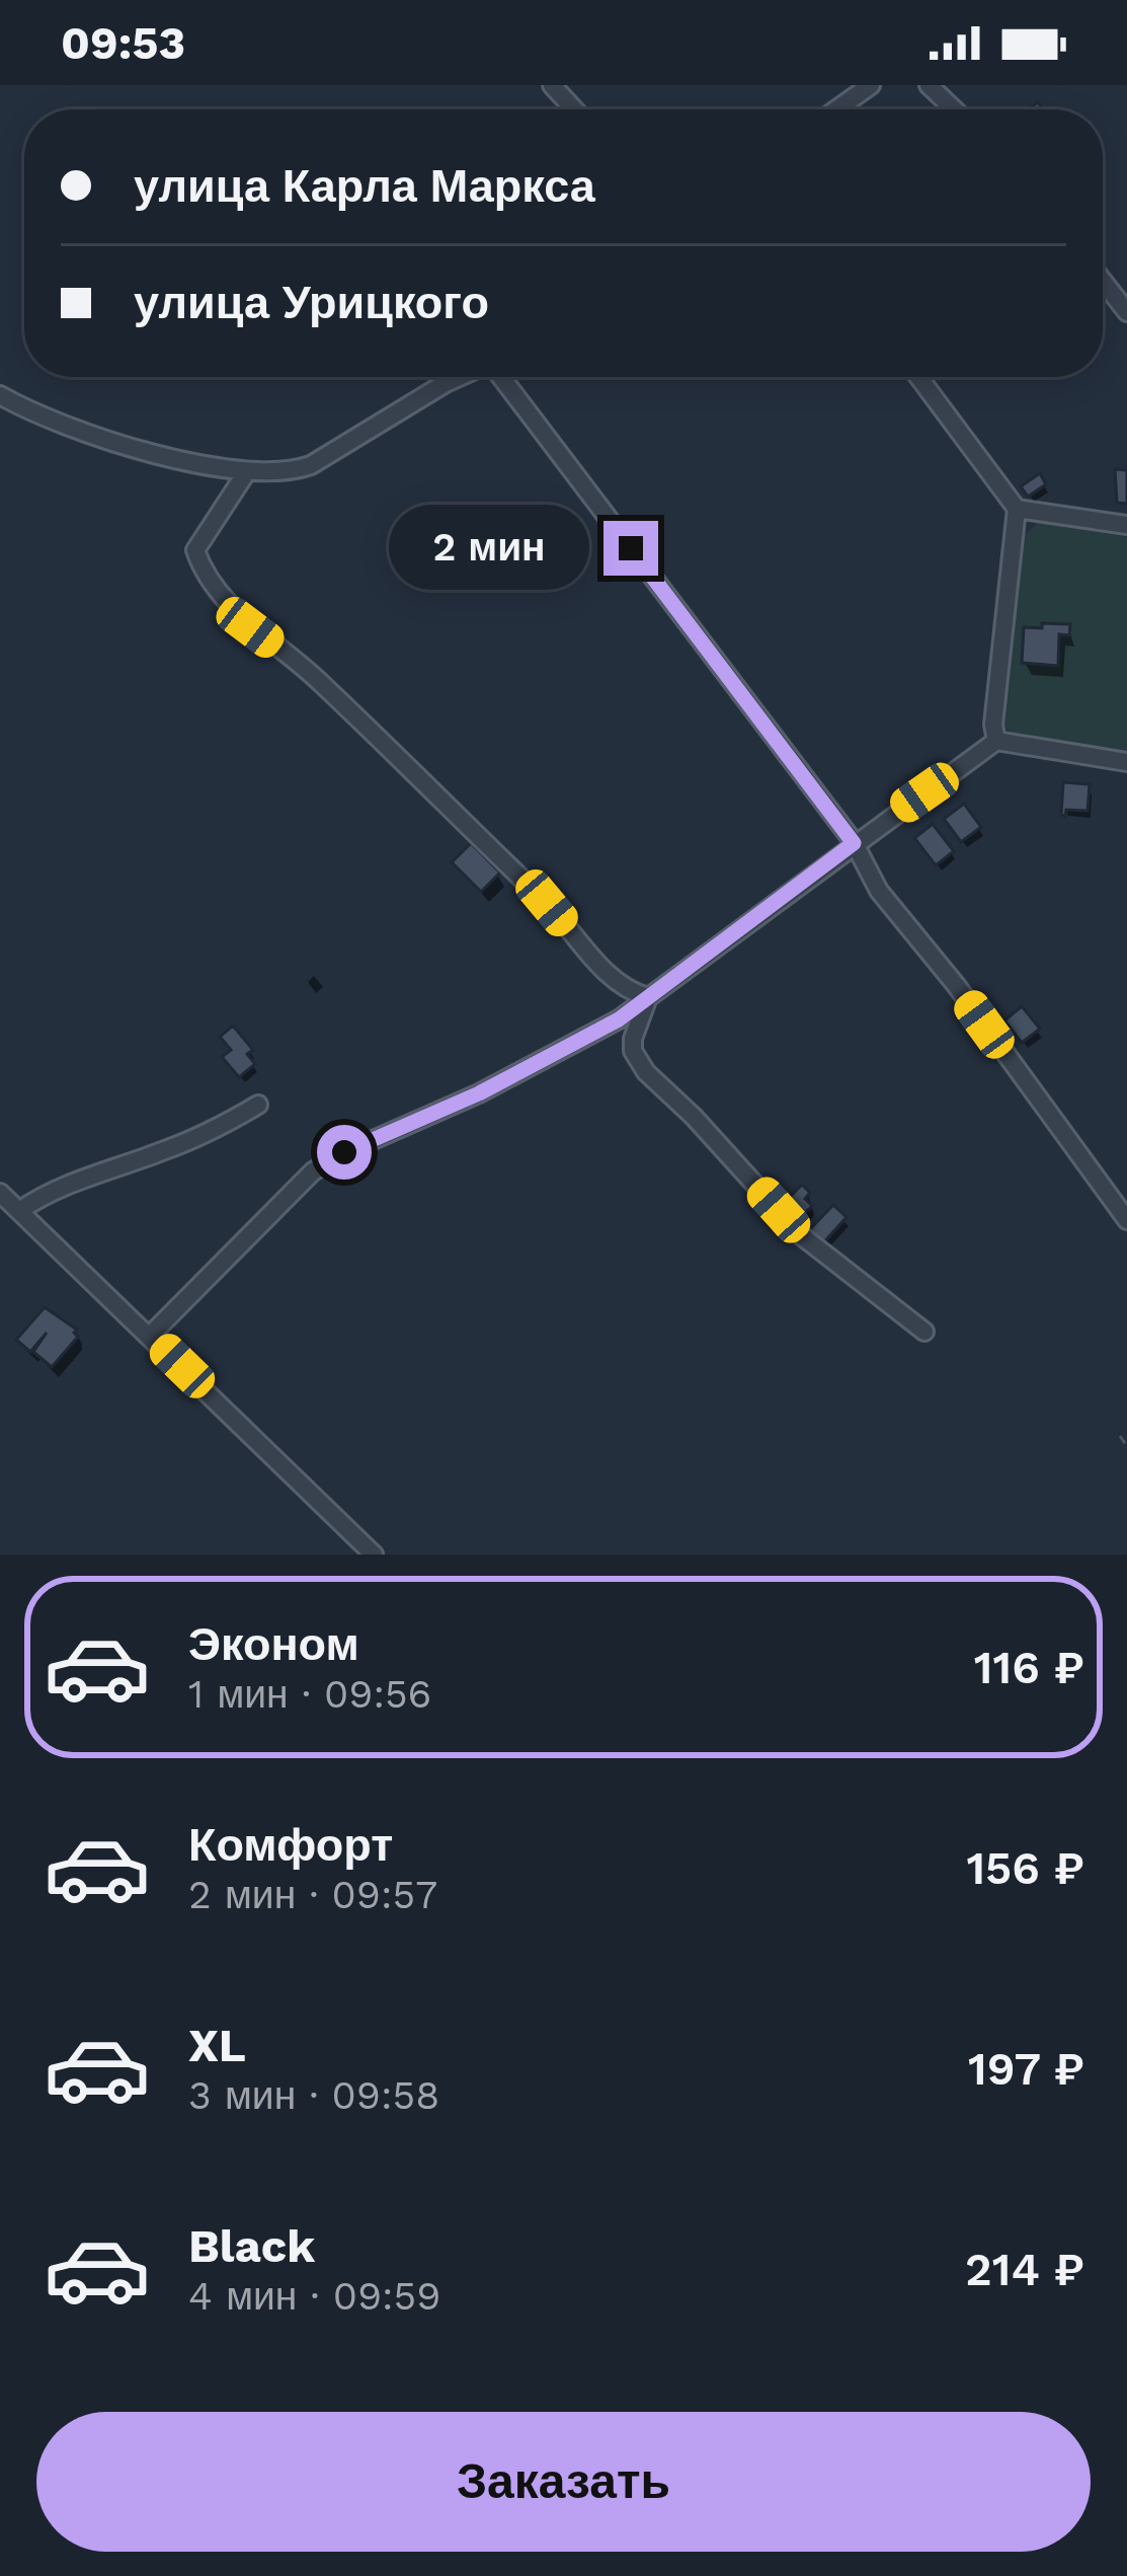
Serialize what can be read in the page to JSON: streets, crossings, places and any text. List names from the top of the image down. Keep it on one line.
{"page":{"status":"09:53","banner":["улица Карла Маркса","улица Урицкого"],"bubble":"2 мин","list":[{"name":"Эконом","note":"1 мин · 09:56","value":"116 ₽"},{"name":"Комфорт","note":"2 мин · 09:57","value":"156 ₽"},{"name":"XL","note":"3 мин · 09:58","value":"197 ₽"},{"name":"Black","note":"4 мин · 09:59","value":"214 ₽"}],"buttons":"Заказать"}}
